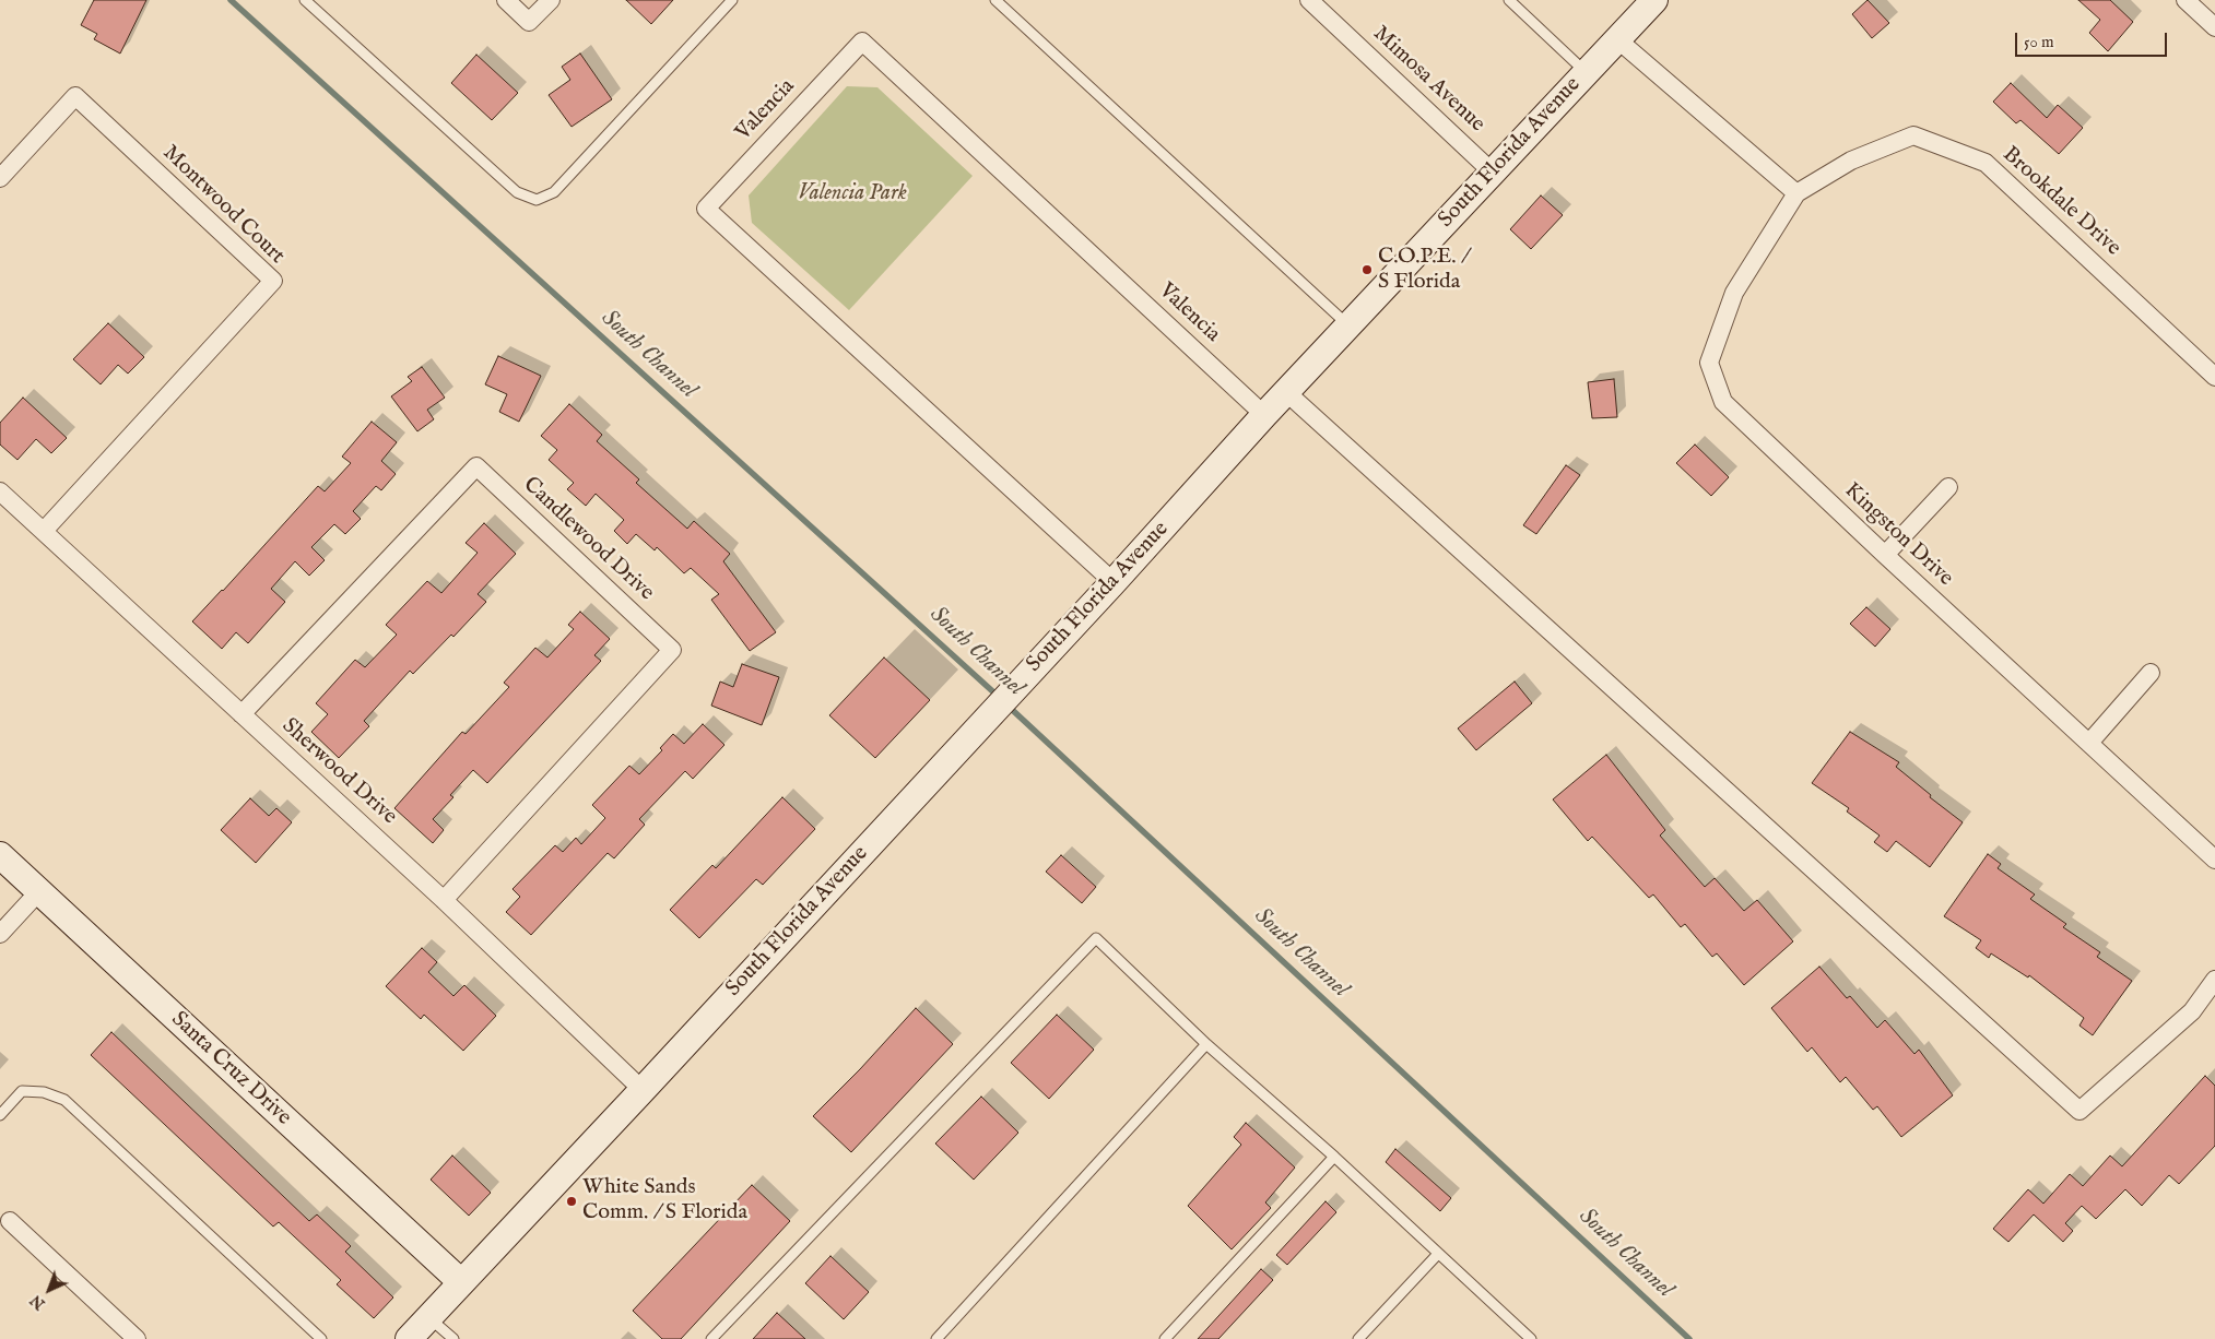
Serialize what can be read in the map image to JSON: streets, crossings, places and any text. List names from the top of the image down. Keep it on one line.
{"streets":{"main road":["South Florida Avenue","Santa Cruz Drive"],"street":["Mimosa Avenue","Valencia","Brookdale Drive","Montwood Court","Kingston Drive","Candlewood Drive","Sherwood Drive"]},"crossings":[["Mimosa Avenue","South Florida Avenue"],["Valencia","South Florida Avenue"],["South Florida Avenue","Sherwood Drive"],["South Florida Avenue","Santa Cruz Drive"],["Brookdale Drive","Kingston Drive"],["Montwood Court","Sherwood Drive"],["Candlewood Drive","Sherwood Drive"]],"water":["South Channel"],"parks":["Valencia Park"],"places":["C.O.P.E. / S Florida","White Sands Comm. / S Florida"],"scale_bar":"50 m","north":"bottom left"}
